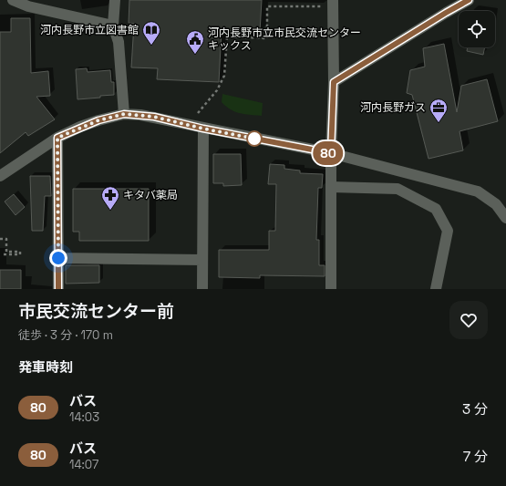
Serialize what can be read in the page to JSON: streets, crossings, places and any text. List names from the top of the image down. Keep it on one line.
{"places":{"library":["河内長野市立図書館"],"public building":["河内長野市立市民交流センター キックス"],"office":["河内長野ガス"],"pharmacy":["キタバ薬局"]},"lines":["bus line 80"],"page":{"on_map":"80","heading":[["市民交流センター前","徒歩 · 3 分 · 170 m"],"発車時刻"],"list":[{"mark":"80","name":"バス","note":"14:03","value":"3 分"},{"mark":"80","name":"バス","note":"14:07","value":"7 分"}]}}
